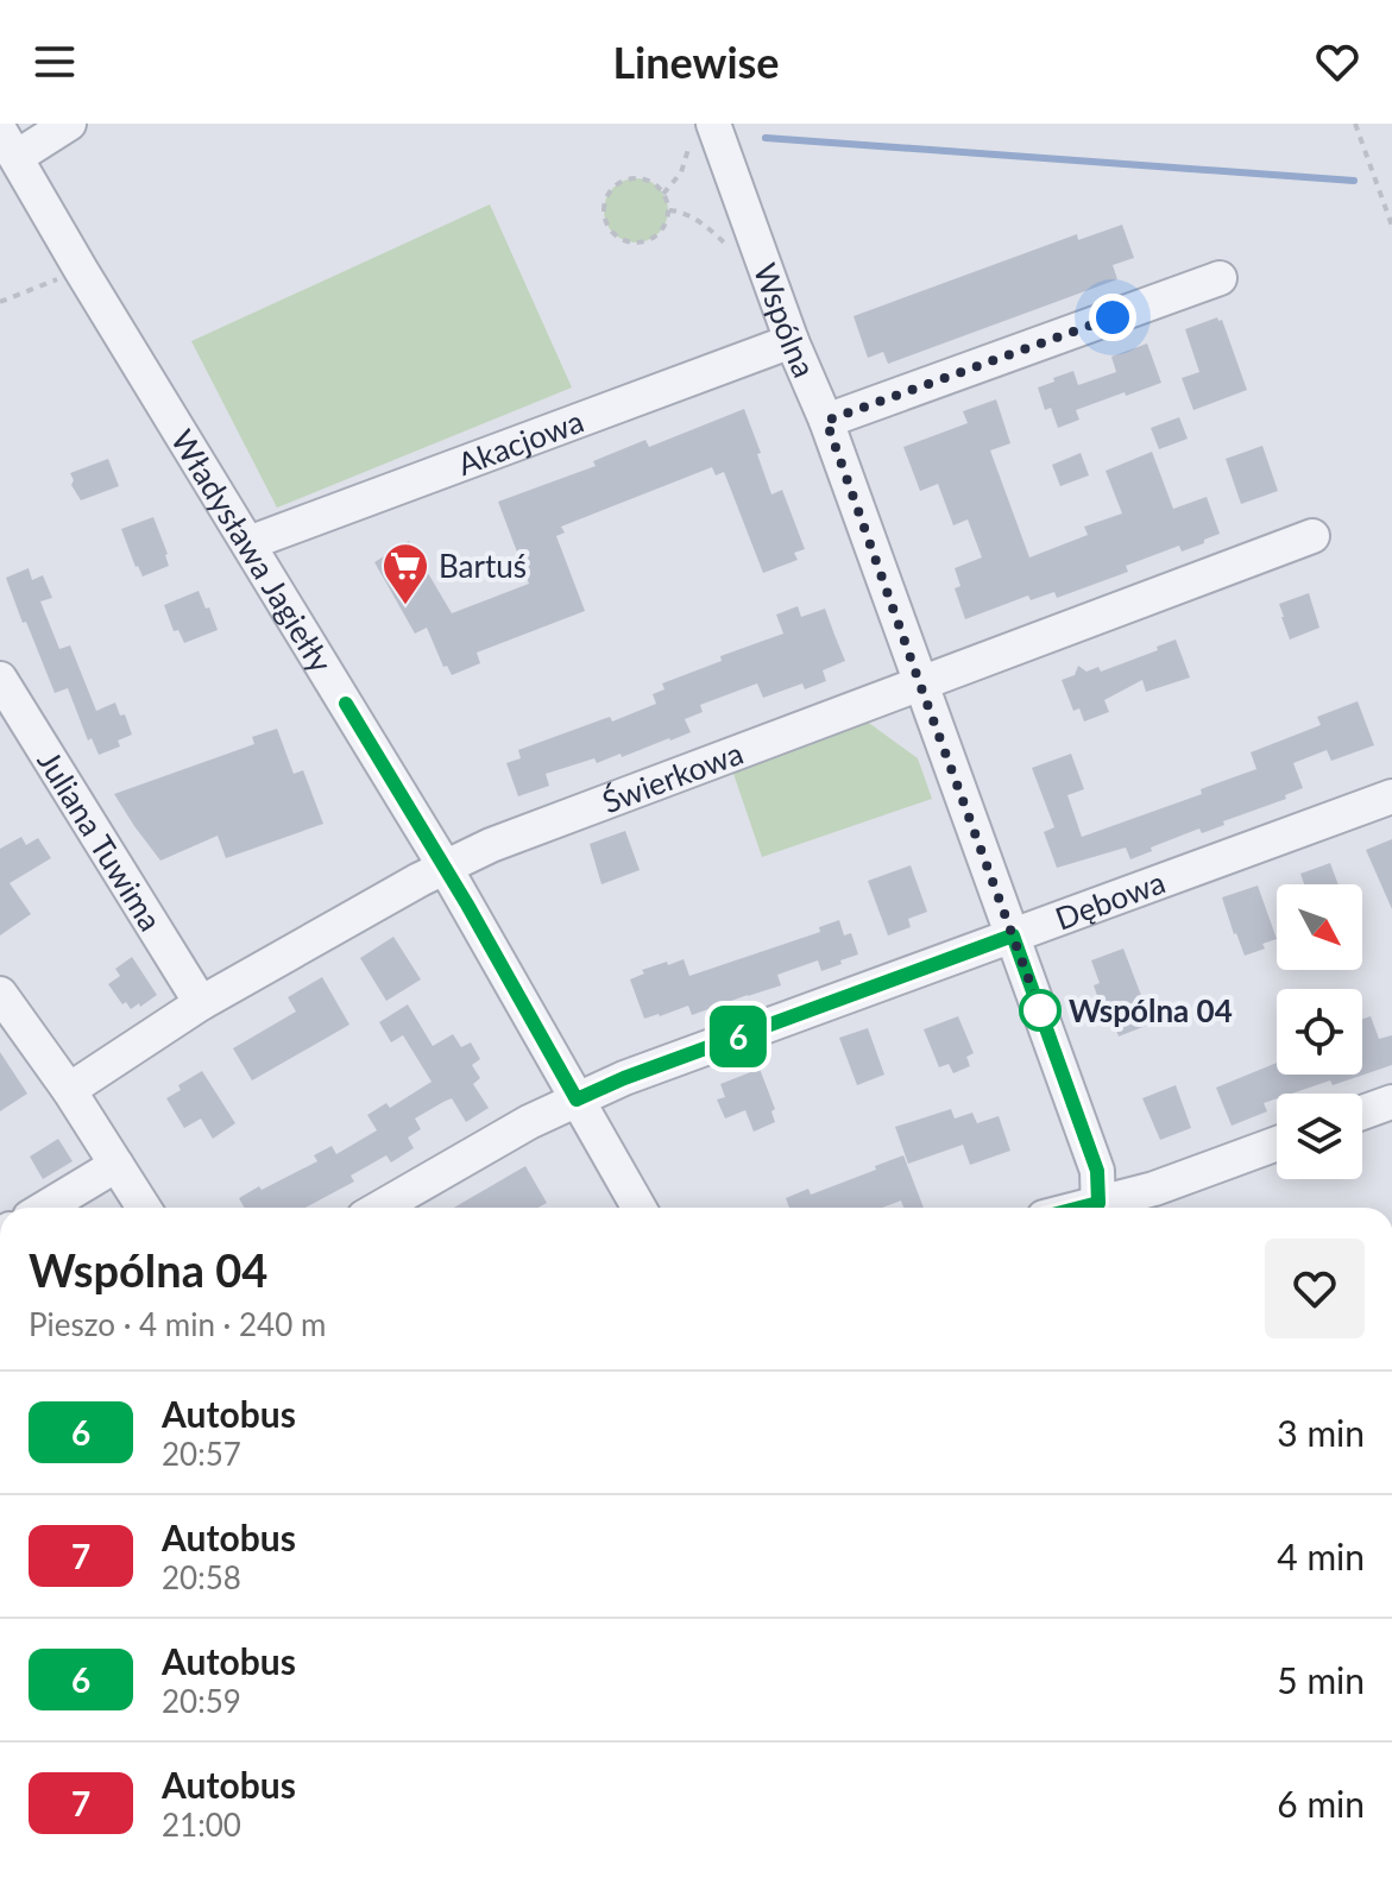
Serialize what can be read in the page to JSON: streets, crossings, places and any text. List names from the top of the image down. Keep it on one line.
{"streets":{"street":["Wspólna","Akacjowa","Władysława Jagiełły","Świerkowa","Juliana Tuwima","Dębowa"]},"crossings":[["Wspólna","Akacjowa"],["Wspólna","Świerkowa"],["Wspólna","Dębowa"],["Akacjowa","Władysława Jagiełły"],["Władysława Jagiełły","Świerkowa"],["Władysława Jagiełły","Dębowa"],["Świerkowa","Juliana Tuwima"]],"places":{"supermarket":["Bartuś"],"other":["Wspólna 04"]},"lines":["bus line 6"],"north":"bottom right","page":{"header":"Linewise","on_map":"6","heading":["Wspólna 04","Pieszo · 4 min · 240 m"],"list":[{"mark":"6","name":"Autobus","note":"20:57","value":"3 min"},{"mark":"7","name":"Autobus","note":"20:58","value":"4 min"},{"mark":"6","name":"Autobus","note":"20:59","value":"5 min"},{"mark":"7","name":"Autobus","note":"21:00","value":"6 min"}]}}
